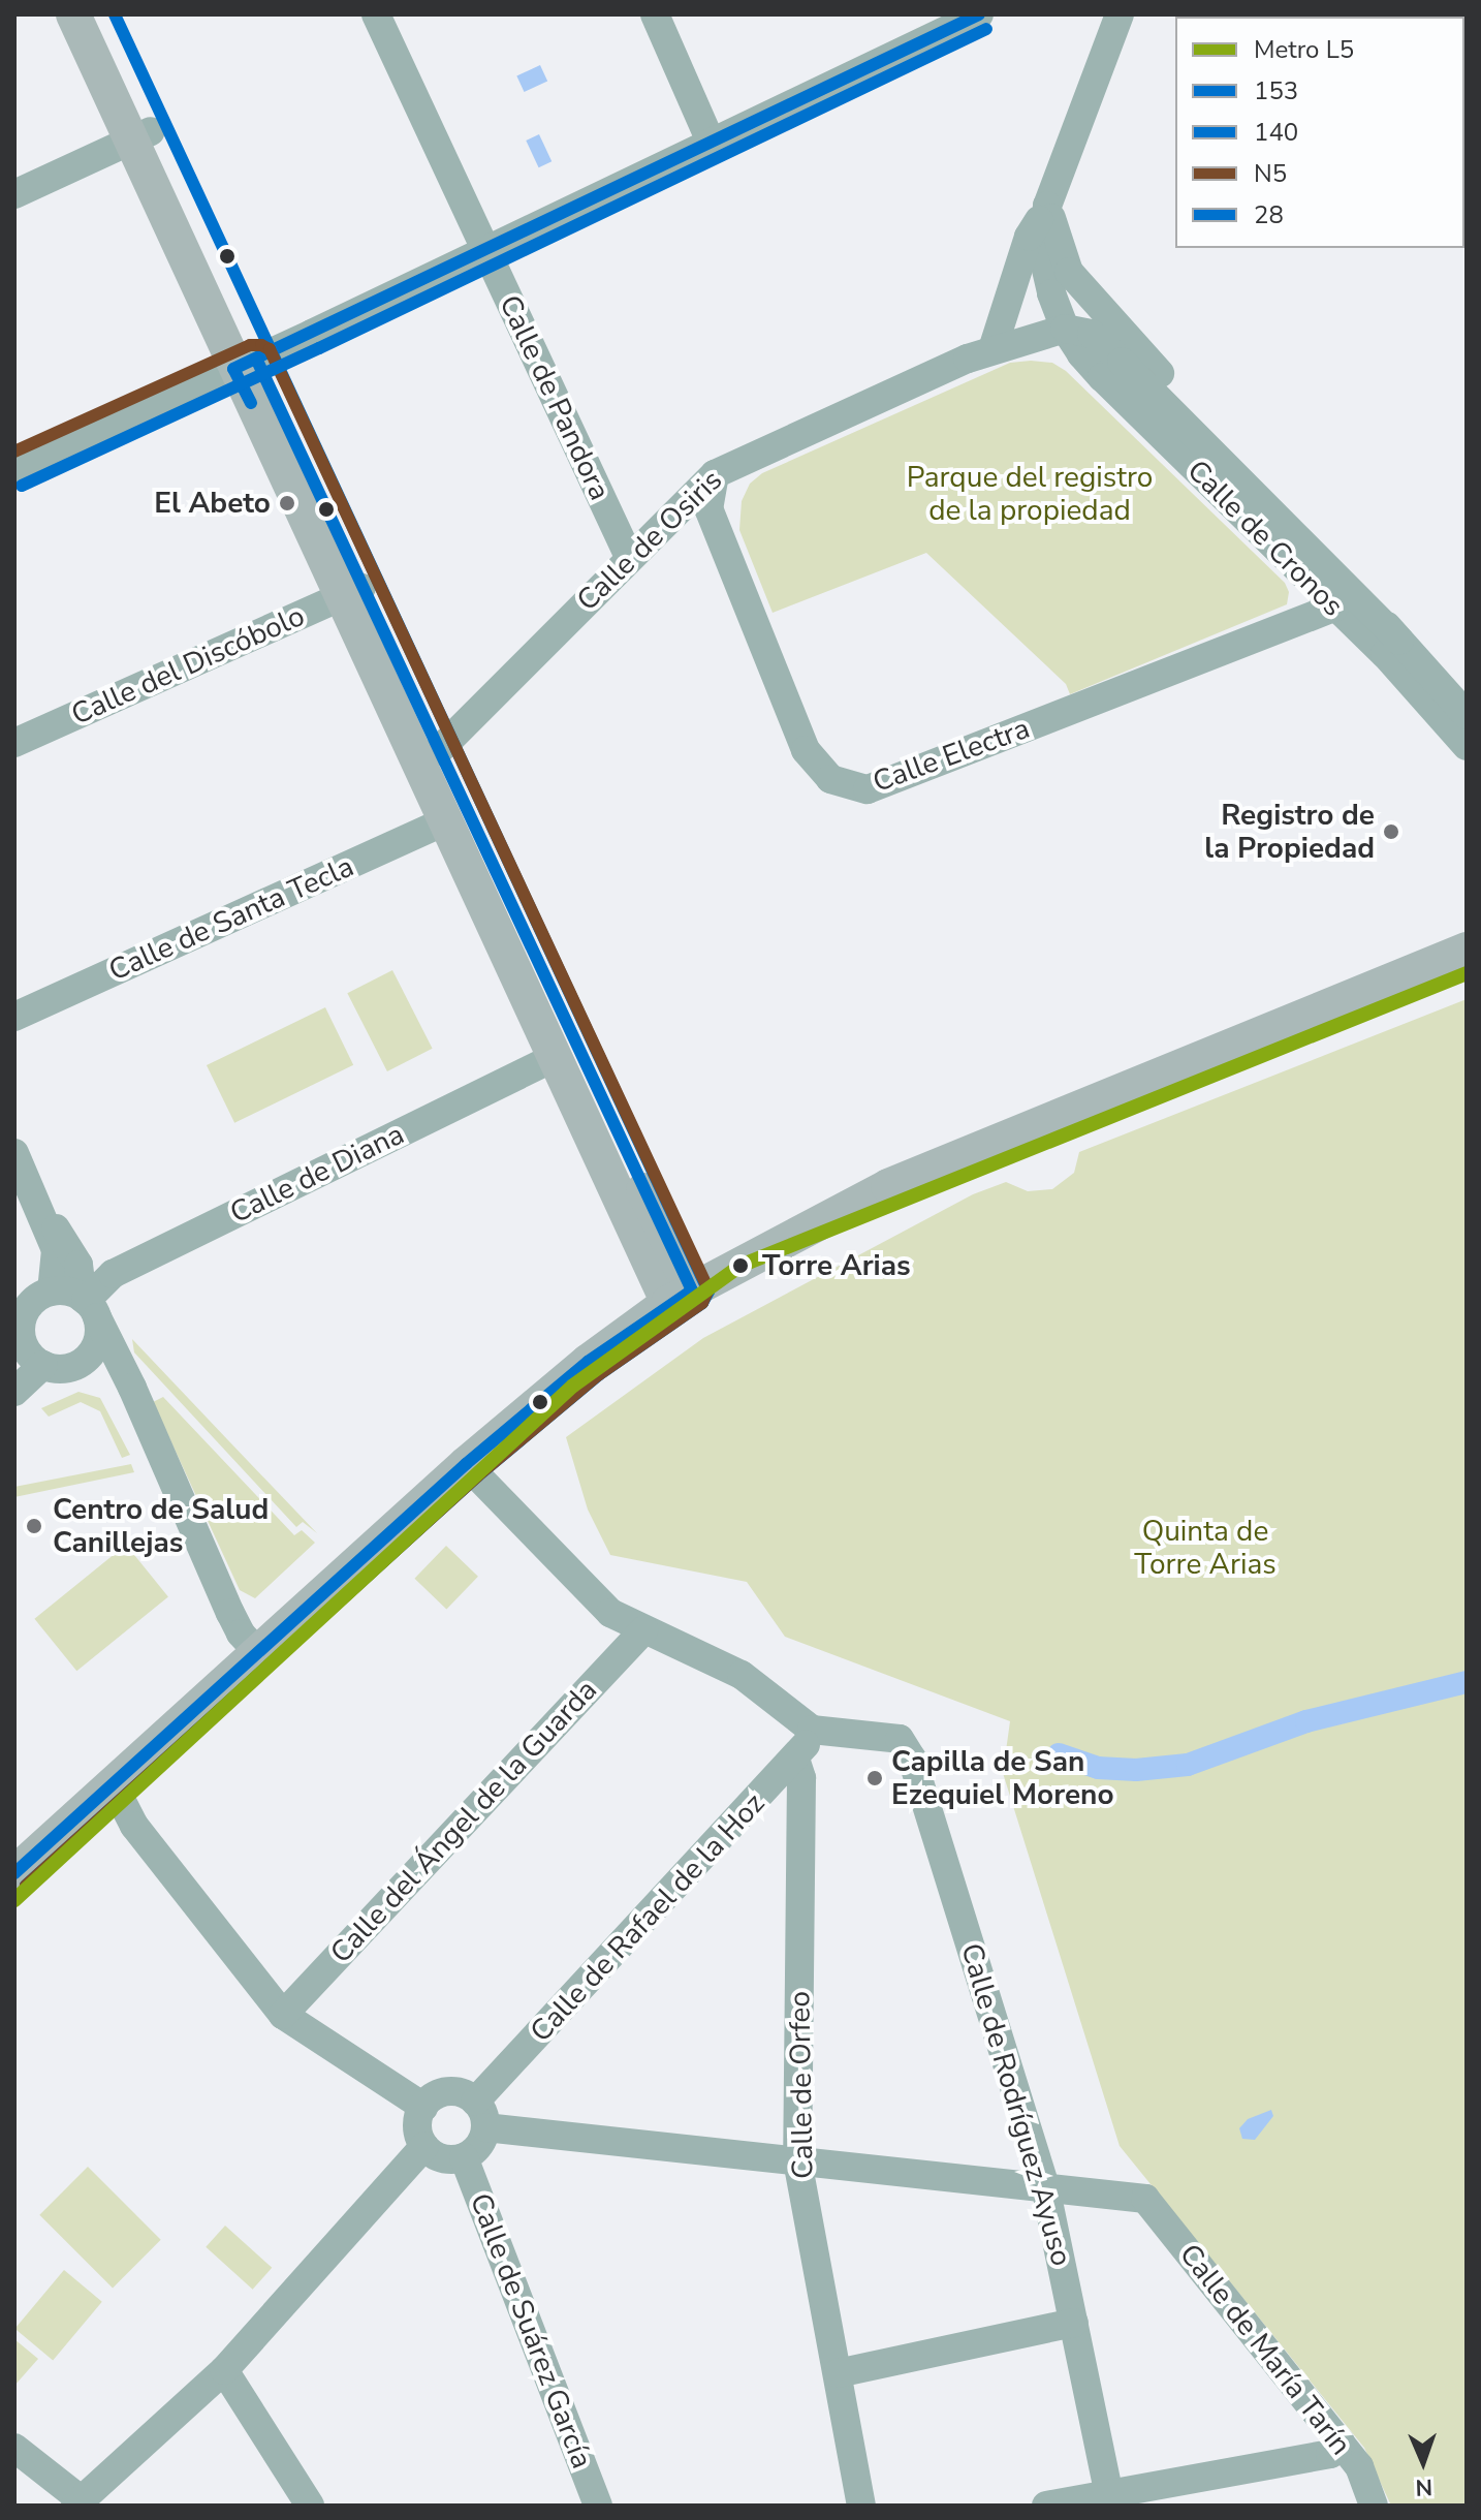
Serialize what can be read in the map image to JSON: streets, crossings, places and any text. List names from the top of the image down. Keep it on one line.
{"streets":{"street":["Calle de Pandora","Calle de Cronos","Calle de Osiris","Calle del Discóbolo","Calle Electra","Calle de Santa Tecla","Calle de Diana","Calle del Ángel de la Guarda","Calle de Rafael de la Hoz","Calle de Orfeo","Calle de Rodríguez Ayuso","Calle de Suárez García","Calle de María Tarín"]},"crossings":[["Calle de Pandora","Calle de Osiris"],["Calle de Cronos","Calle de Osiris"],["Calle de Cronos","Calle Electra"],["Calle de Osiris","Calle Electra"],["Calle de Rafael de la Hoz","Calle de Orfeo"],["Calle de Rafael de la Hoz","Calle de Rodríguez Ayuso"],["Calle de Rafael de la Hoz","Calle de Suárez García"],["Calle de Rodríguez Ayuso","Calle de María Tarín"]],"parks":["Parque del registro de la propiedad","Quinta de Torre Arias"],"places":["El Abeto","Registro de la Propiedad","Torre Arias","Centro de Salud Canillejas","Capilla de San Ezequiel Moreno"],"lines":["transit line 153","transit line 140","transit line 28","transit line N5","metro line L5"],"legend":["Metro L5","153","140","N5","28"],"north":"bottom"}
